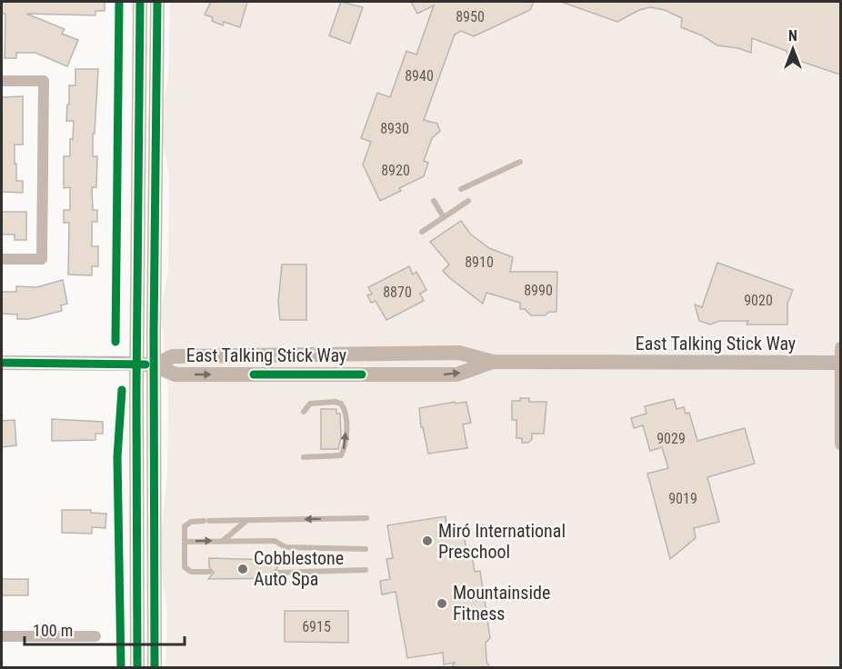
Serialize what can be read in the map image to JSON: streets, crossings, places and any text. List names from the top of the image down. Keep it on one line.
{"streets":{"main road":["East Talking Stick Way"]},"places":["Miró International Preschool","Cobblestone Auto Spa","Mountainside Fitness"],"house_numbers":["8950","8940","8930","8920","8910","8990","8870","9020","9029","9019","6915"],"scale_bar":"100 m","north":"top"}
